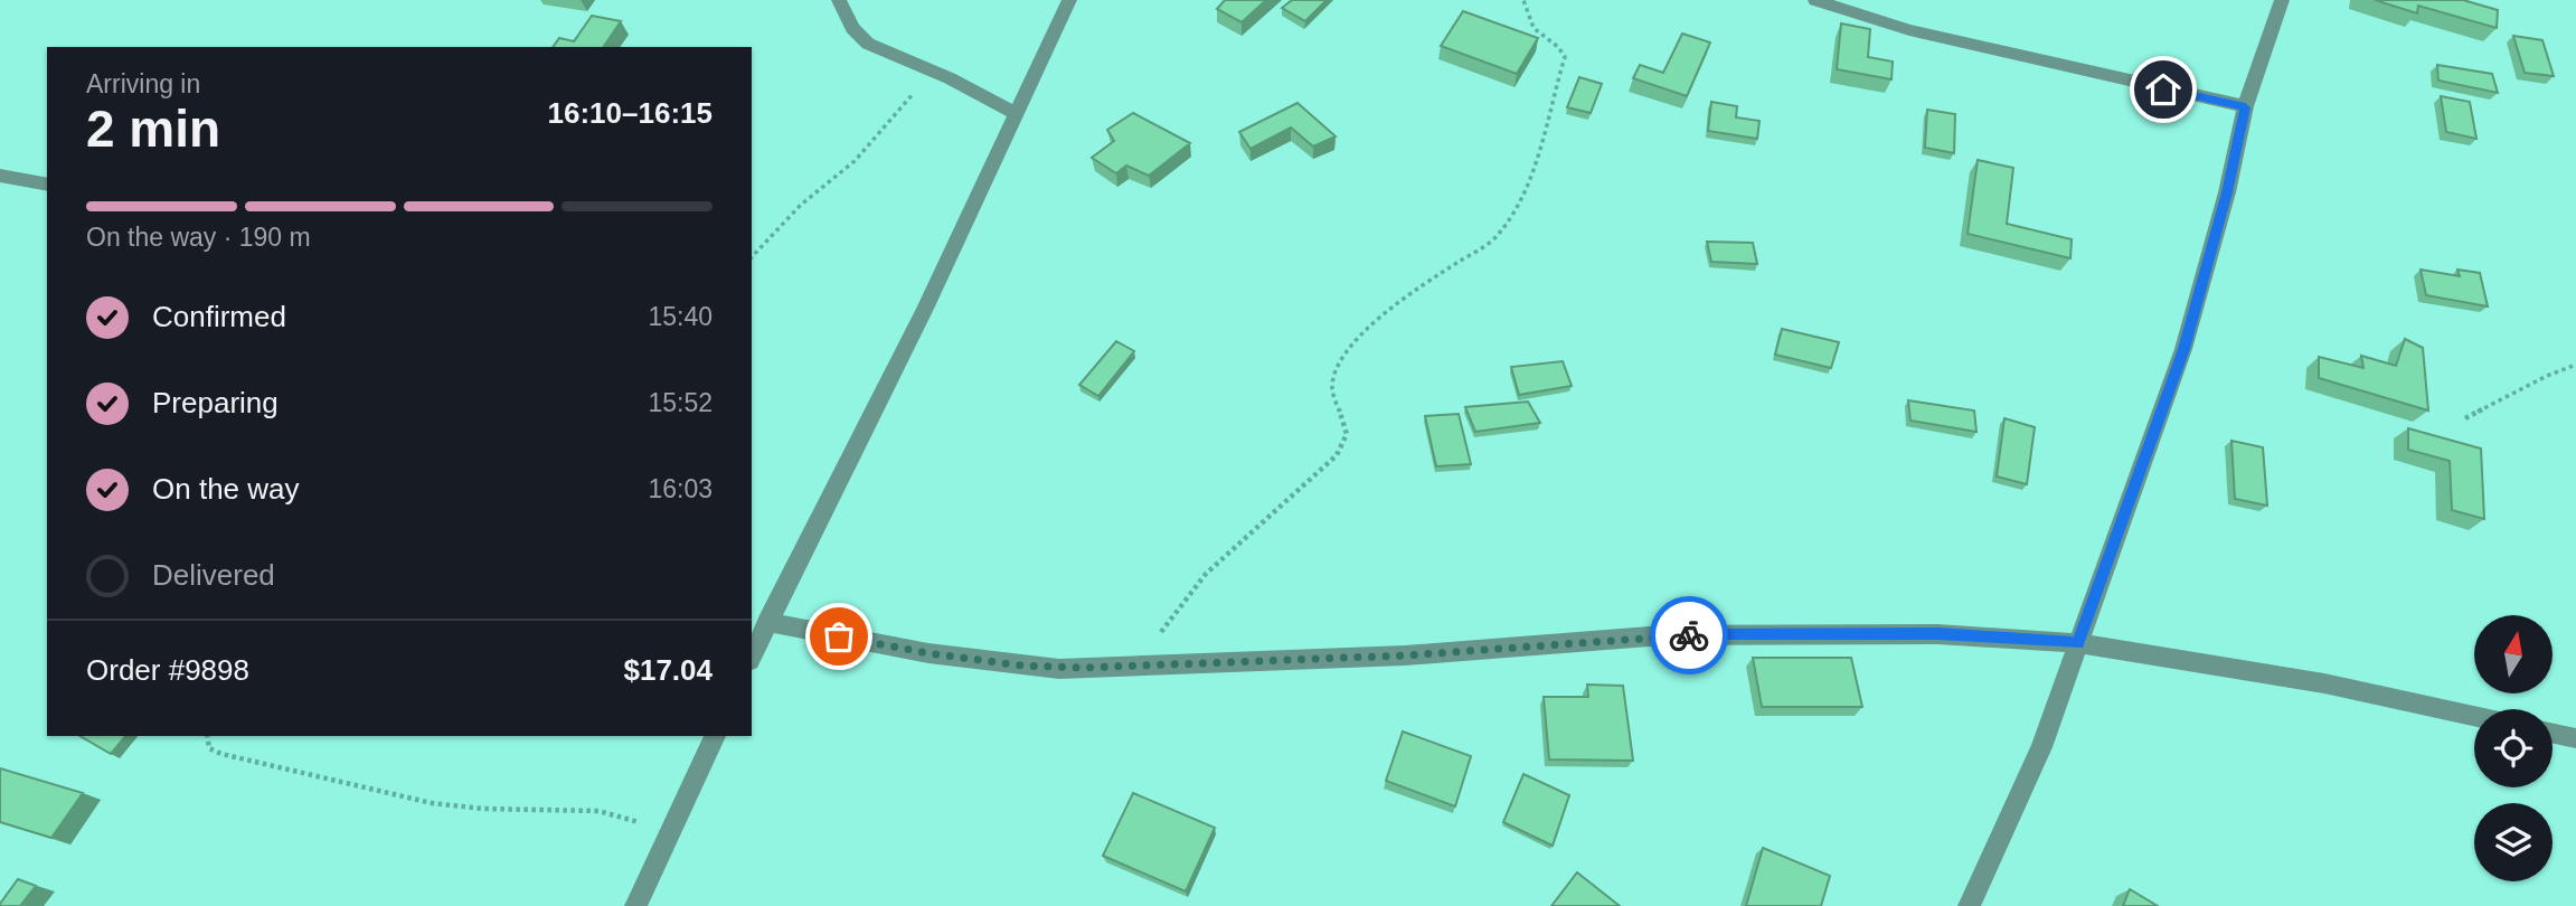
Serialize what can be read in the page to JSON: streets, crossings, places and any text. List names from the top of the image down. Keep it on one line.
{"north":"top","page":{"heading":["2 min","Arriving in","16:10–16:15"],"panel":["Order #9898","$17.04"],"bar":"On the way · 190 m","list":[["Confirmed","15:40"],["Preparing","15:52"],["On the way","16:03"],"Delivered"]}}
